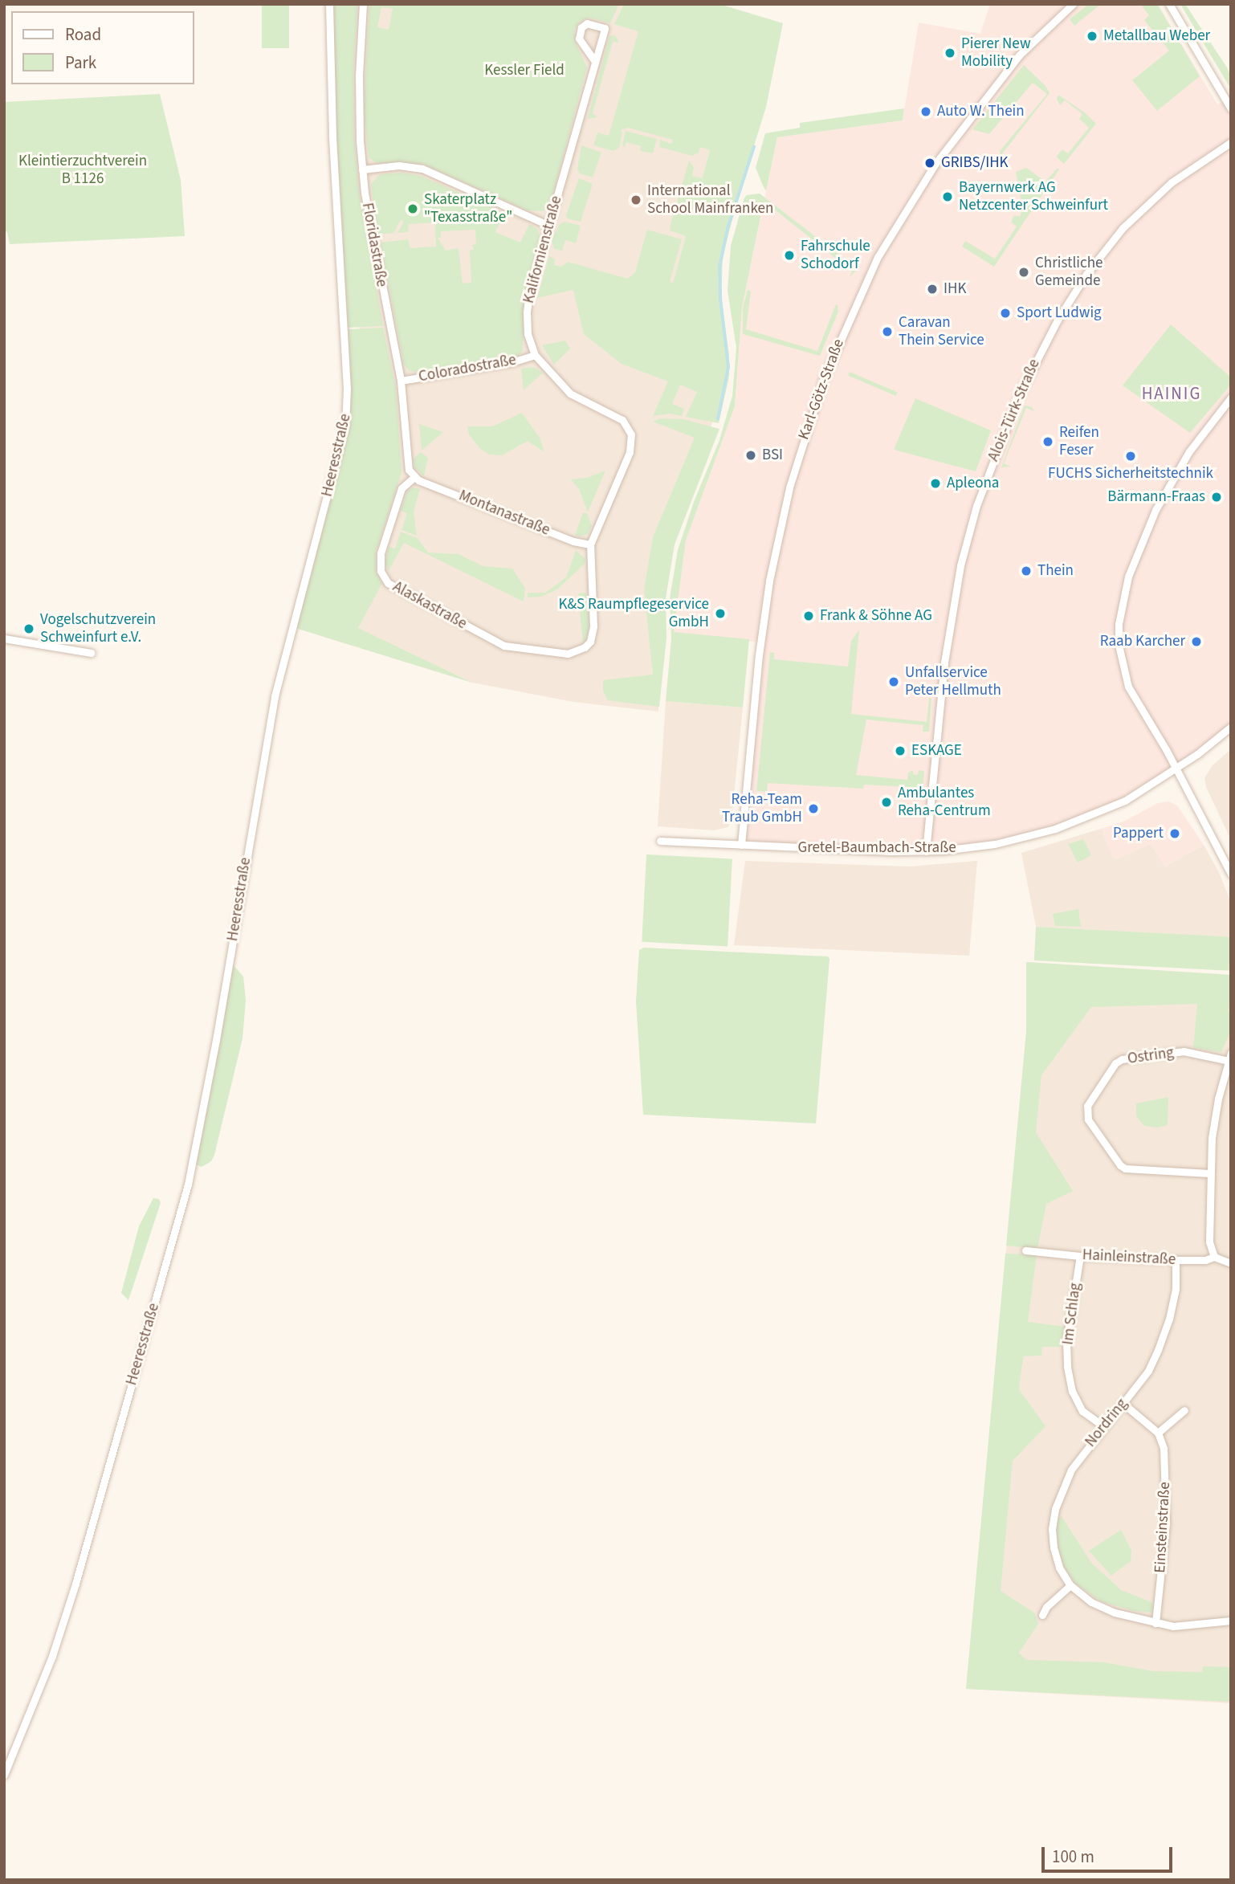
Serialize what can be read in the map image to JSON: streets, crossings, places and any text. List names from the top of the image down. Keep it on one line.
{"streets":{"street":["Floridastraße","Kalifornienstraße","Coloradostraße","Karl-Götz-Straße","Alois-Türk-Straße","Heeresstraße","Montanastraße","Alaskastraße","Gretel-Baumbach-Straße","Ostring","Hainleinstraße","Im Schlag","Nordring","Einsteinstraße"]},"crossings":[["Floridastraße","Coloradostraße"],["Floridastraße","Montanastraße"],["Floridastraße","Alaskastraße"],["Kalifornienstraße","Coloradostraße"],["Kalifornienstraße","Montanastraße"],["Kalifornienstraße","Alaskastraße"],["Karl-Götz-Straße","Gretel-Baumbach-Straße"],["Alois-Türk-Straße","Gretel-Baumbach-Straße"],["Montanastraße","Alaskastraße"],["Ostring","Hainleinstraße"],["Hainleinstraße","Im Schlag"],["Hainleinstraße","Nordring"],["Im Schlag","Nordring"],["Nordring","Einsteinstraße"]],"districts":["HAINIG"],"parks":["Kessler Field","Kleintierzuchtverein B 1126"],"places":["Metallbau Weber","Pierer New Mobility","Auto W. Thein","GRIBS/IHK","Bayernwerk AG Netzcenter Schweinfurt","International School Mainfranken","Skaterplatz \"Texasstraße\"","Fahrschule Schodorf","Christliche Gemeinde","IHK","Sport Ludwig","Caravan Thein Service","Reifen Feser","BSI","FUCHS Sicherheitstechnik","Apleona","Bärmann-Fraas","Thein","K&S Raumpflegeservice GmbH","Frank & Söhne AG","Vogelschutzverein Schweinfurt e.V.","Raab Karcher","Unfallservice Peter Hellmuth","ESKAGE","Ambulantes Reha-Centrum","Reha-Team Traub GmbH","Pappert"],"legend":["Road","Park"],"scale_bar":"100 m"}
